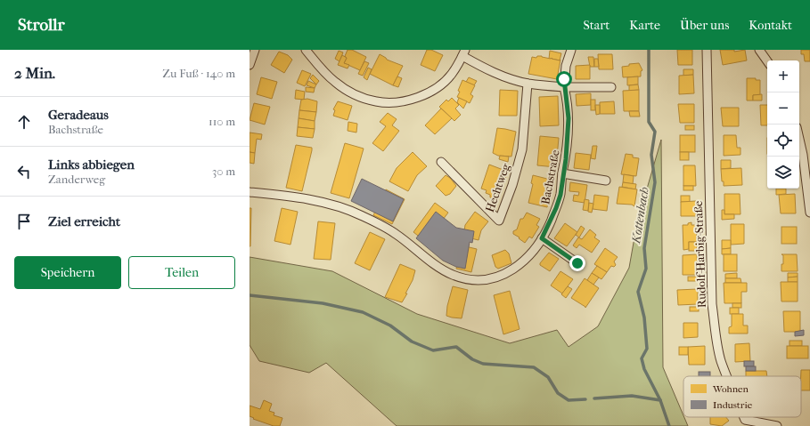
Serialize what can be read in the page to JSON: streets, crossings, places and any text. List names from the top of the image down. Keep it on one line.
{"streets":{"street":["Bachstraße","Hechtweg","Rudolf-Harbig-Straße"]},"water":["Kottenbach"],"legend":["Wohnen","Industrie"],"page":{"header":"Strollr","nav":["Start","Karte","Über uns","Kontakt"],"heading":["2 Min.","Zu Fuß · 140 m"],"map_buttons":["+","−"],"list":[["Geradeaus","Bachstraße","110 m"],["Links abbiegen","Zanderweg","30 m"],"Ziel erreicht"],"buttons":["Speichern","Teilen"]}}
